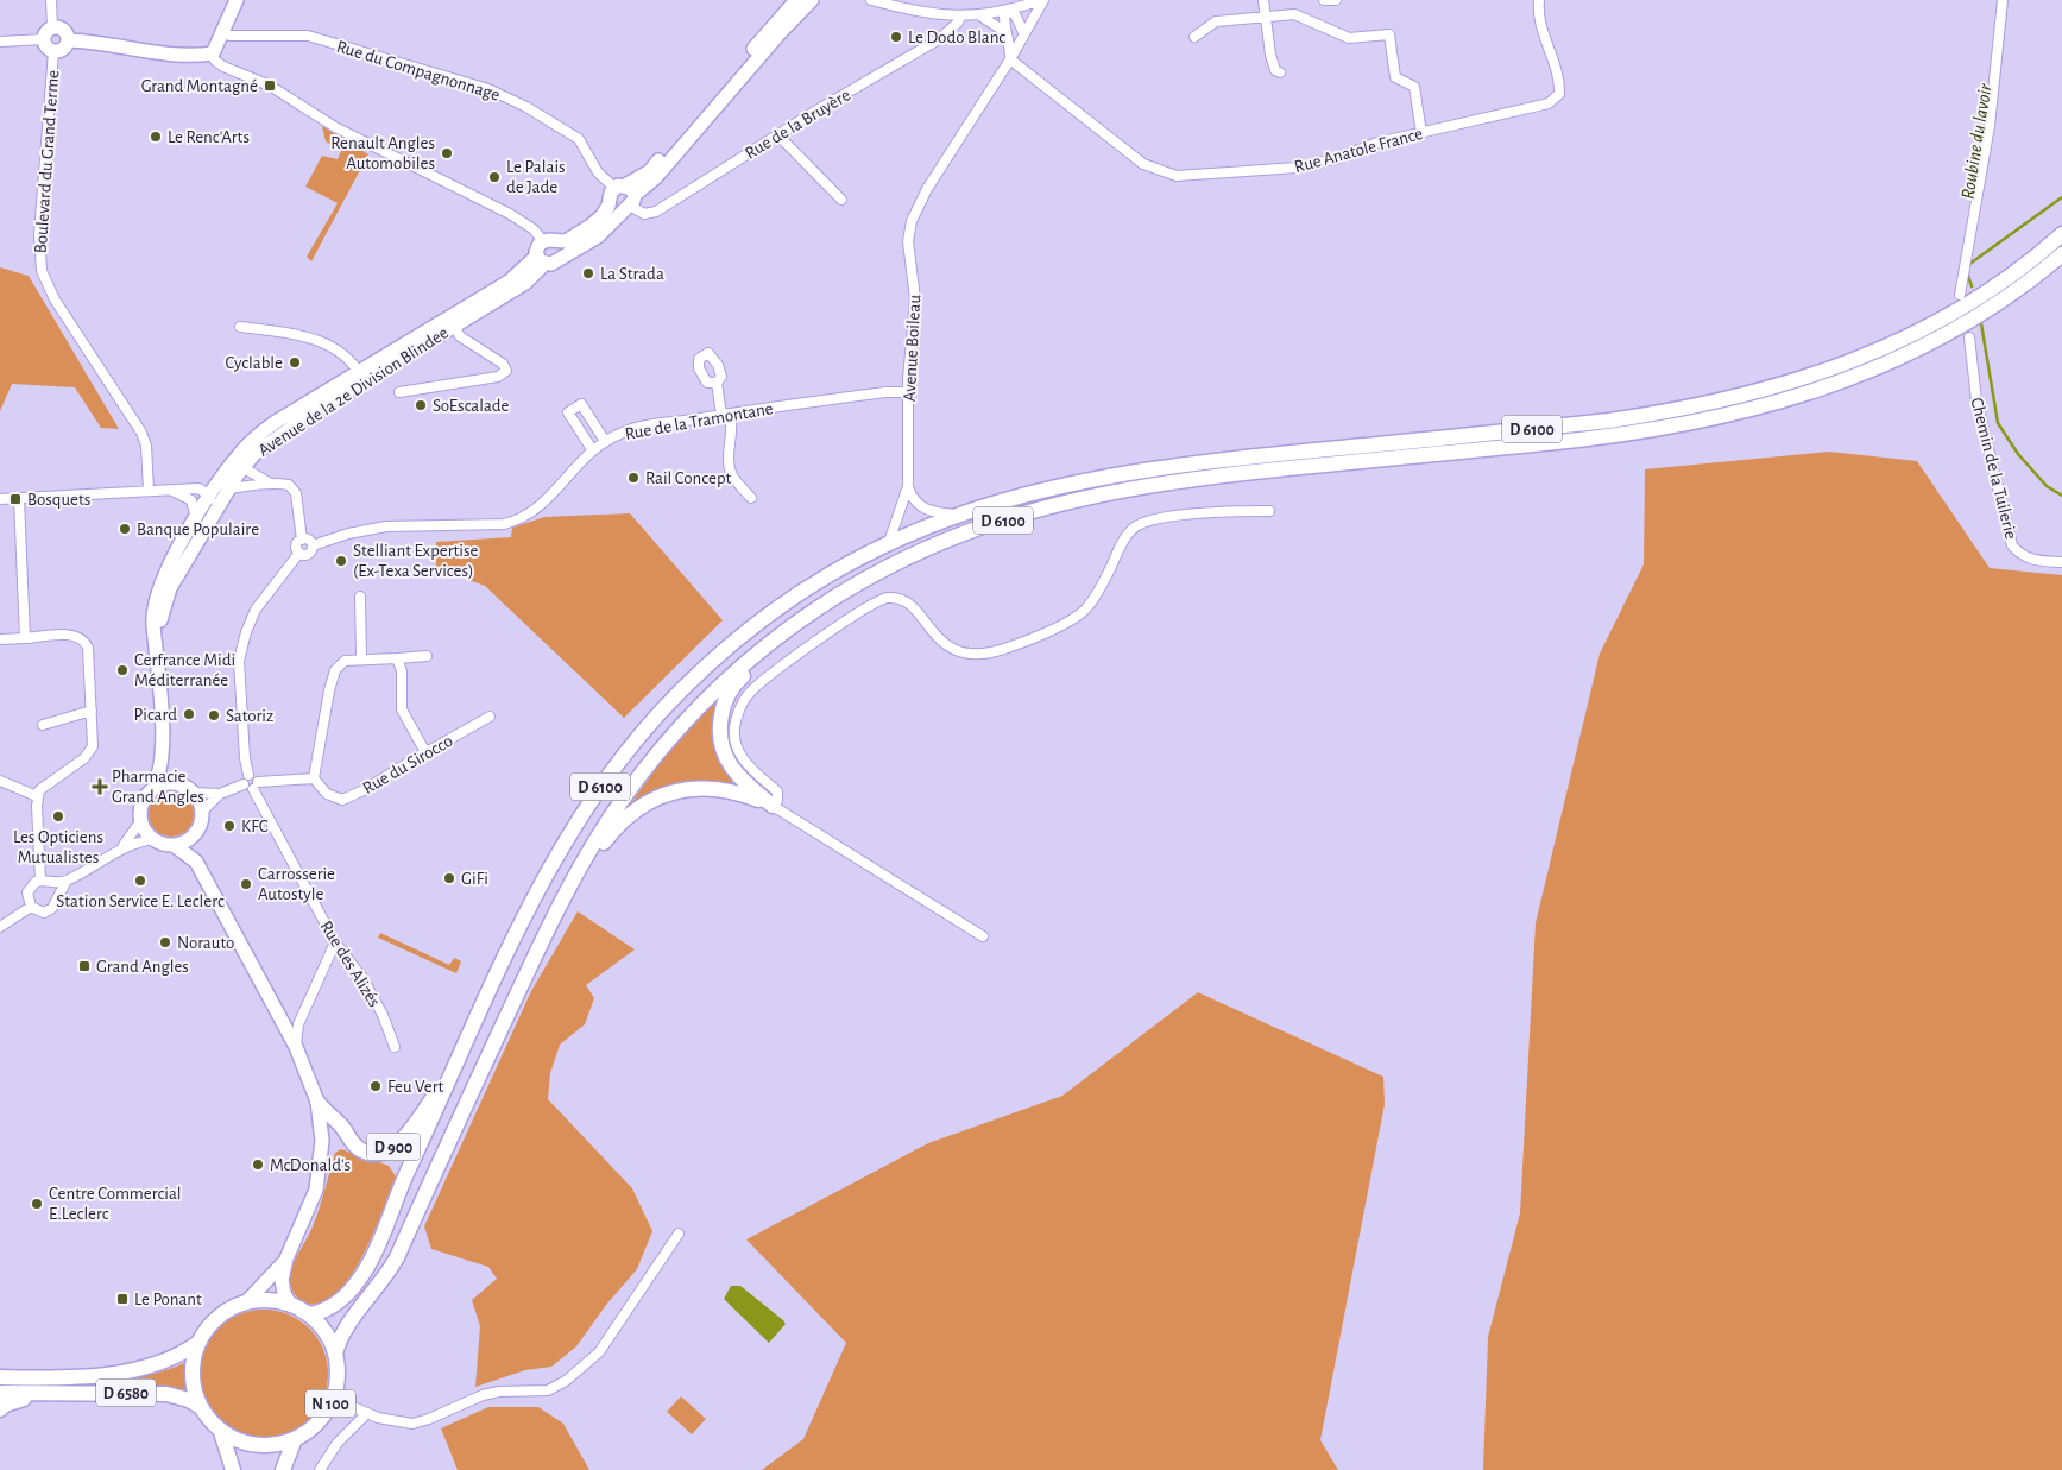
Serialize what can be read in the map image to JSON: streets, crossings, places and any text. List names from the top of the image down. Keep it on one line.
{"streets":{"main road":["Avenue de la 2e Division Blindee","D 6100","D 900","D 6580","N 100"],"street":["Rue du Compagnonnage","Rue de la Bruyère","Rue Anatole France","Boulevard du Grand Terme","Avenue Boileau","Rue de la Tramontane","Chemin de la Tuilerie","Rue du Sirocco","Rue des Alizés"]},"crossings":[["Rue du Compagnonnage","Rue de la Bruyère"],["Rue Anatole France","Avenue Boileau"],["Avenue Boileau","Rue de la Tramontane"],["Avenue Boileau","D 6100"],["D 6100","D 900"],["D 6100","D 6580"],["D 6100","N 100"],["D 900","D 6580"],["D 900","N 100"],["D 6580","N 100"]],"water":["Roubine du lavoir"],"places":{"other":["Le Dodo Blanc","Le Renc'Arts","Renault Angles Automobiles","Le Palais de Jade","La Strada","Cyclable","SoEscalade","Rail Concept","Banque Populaire","Stelliant Expertise (Ex-Texa Services)","Cerfrance Midi Méditerranée","Picard","Satoriz","Les Opticiens Mutualistes","KFC","GiFi","Station Service E. Leclerc","Carrosserie Autostyle","Norauto","Feu Vert","McDonald's","Centre Commercial E.Leclerc"],"transit":["Grand Montagné","Bosquets","Grand Angles","Le Ponant"],"health":["Pharmacie Grand Angles"]}}
